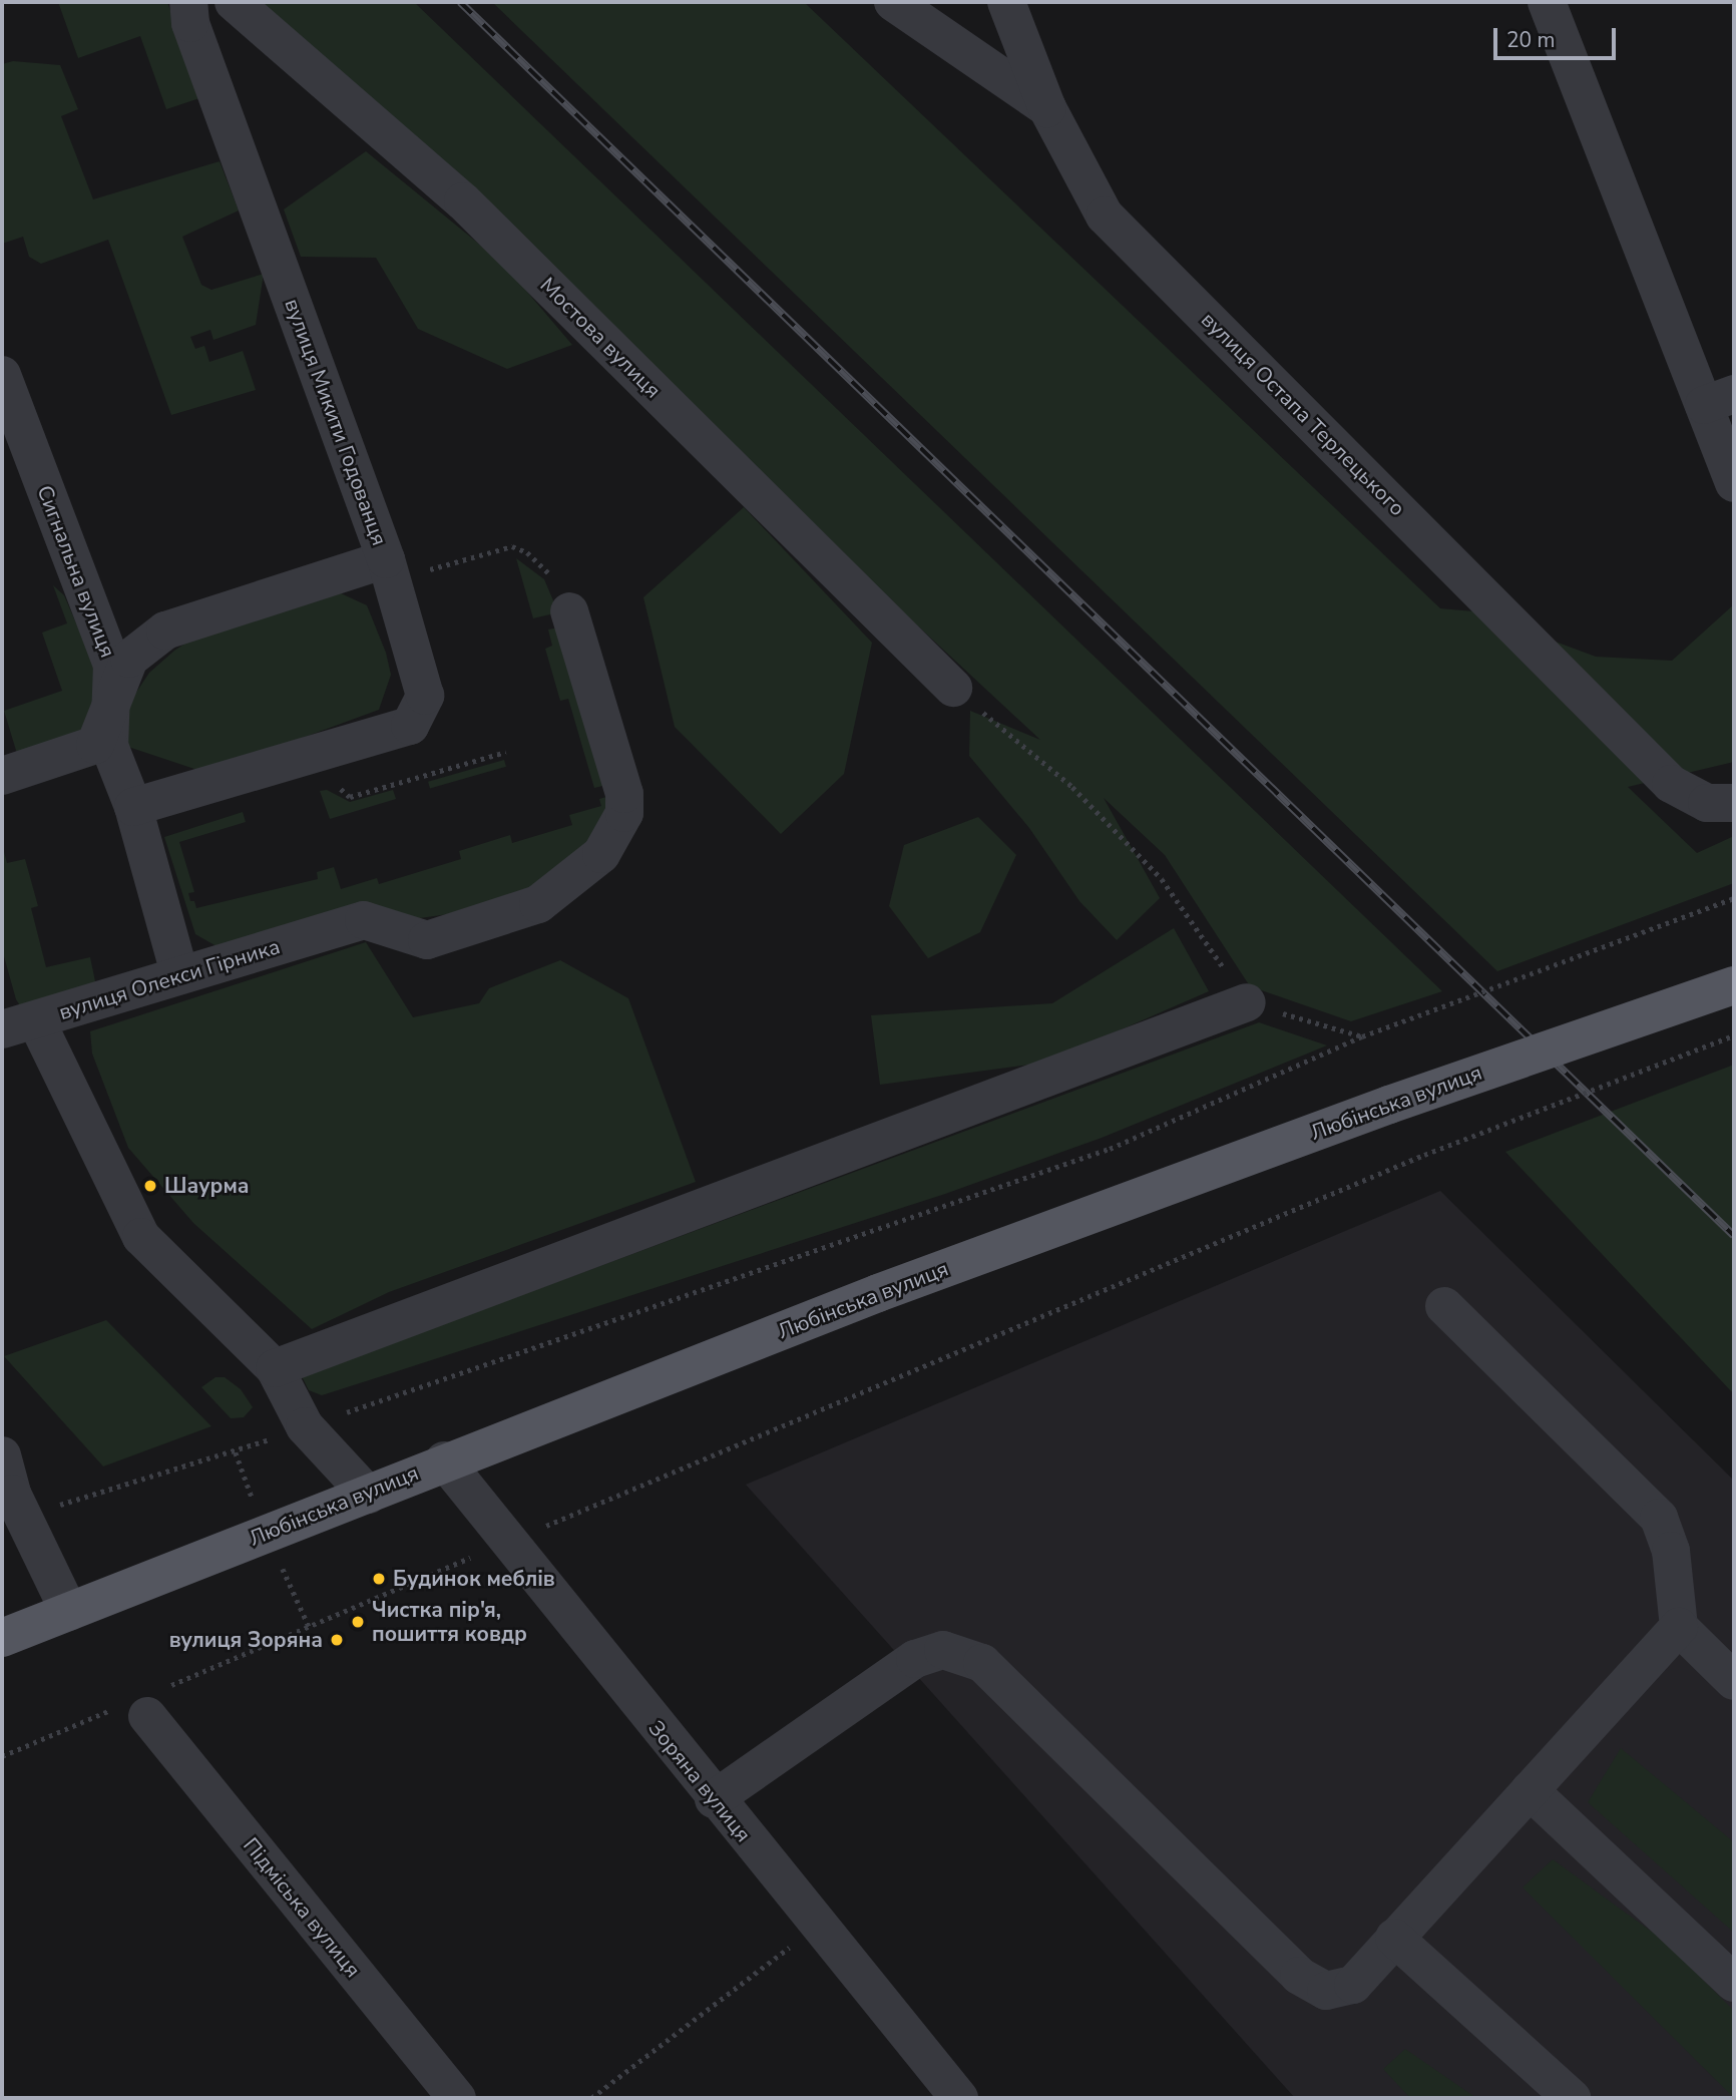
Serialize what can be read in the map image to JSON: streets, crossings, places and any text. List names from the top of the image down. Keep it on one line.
{"streets":{"main road":["Любінська вулиця"],"street":["Мостова вулиця","вулиця Остапа Терлецького","вулиця Микити Годованця","Сигнальна вулиця","вулиця Олекси Гірника","Зоряна вулиця","Підміська вулиця"]},"crossings":[["вулиця Микити Годованця","Сигнальна вулиця"],["Сигнальна вулиця","вулиця Олекси Гірника"],["вулиця Олекси Гірника","Любінська вулиця"],["Любінська вулиця","Зоряна вулиця"]],"places":["Шаурма","Будинок меблів","Чистка пір'я, пошиття ковдр","вулиця Зоряна"],"scale_bar":"20 m"}
